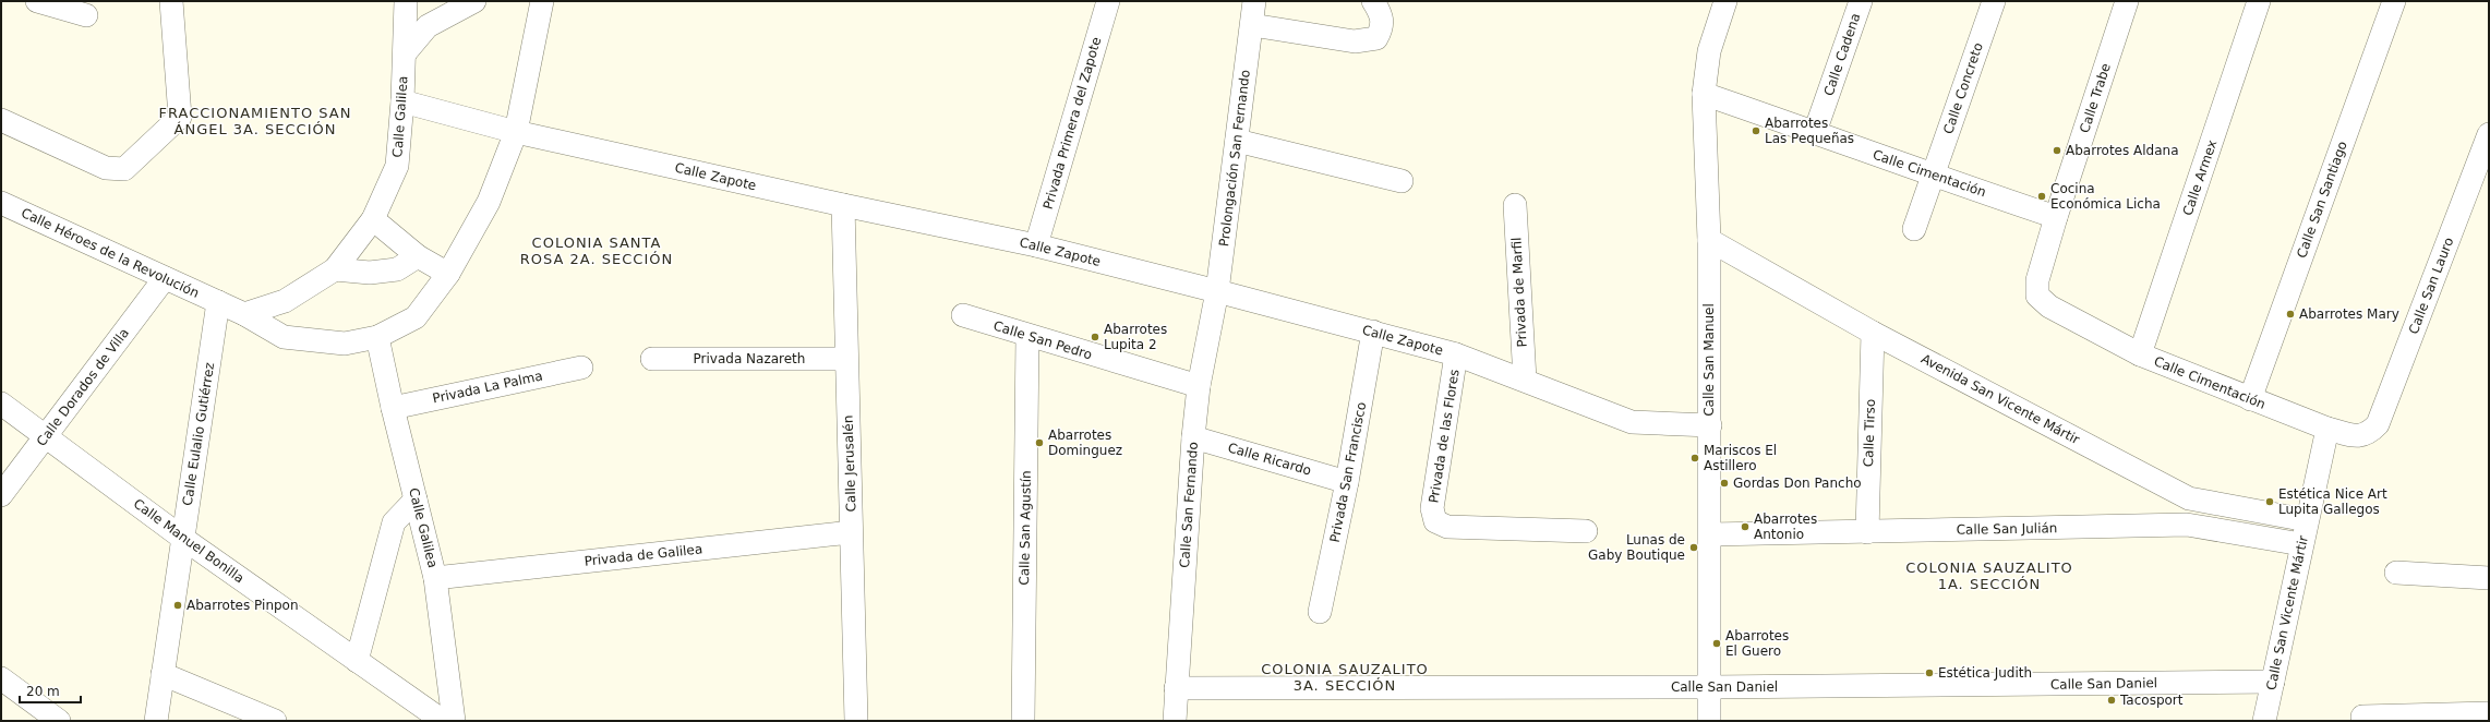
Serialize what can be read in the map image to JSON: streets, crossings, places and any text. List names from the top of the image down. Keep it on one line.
{"streets":{"street":["Calle Cadena","Calle Concreto","Calle Trabe","Calle Galilea","Privada Primera del Zapote","Prolongación San Fernando","Calle Cimentación","Calle Zapote","Calle Armex","Calle San Santiago","Calle Héroes de la Revolución","Calle San Lauro","Privada de Marfil","Calle San Pedro","Privada Nazareth","Calle San Manuel","Calle Dorados de Villa","Privada La Palma","Avenida San Vicente Mártir","Calle Tirso","Calle Eulalio Gutiérrez","Privada de las Flores","Calle Ricardo","Calle Jerusalén","Privada San Francisco","Calle San Fernando","Calle San Agustín","Calle San Julián","Calle Manuel Bonilla","Privada de Galilea","Calle San Vicente Mártir","Calle San Daniel"]},"crossings":[["Calle Cadena","Calle Cimentación"],["Calle Concreto","Calle Cimentación"],["Calle Trabe","Calle Cimentación"],["Calle Galilea","Calle Zapote"],["Calle Galilea","Privada La Palma"],["Calle Galilea","Privada de Galilea"],["Privada Primera del Zapote","Calle Zapote"],["Prolongación San Fernando","Calle Zapote"],["Prolongación San Fernando","Calle San Fernando"],["Calle Cimentación","Calle Armex"],["Calle Cimentación","Calle San Santiago"],["Calle Cimentación","Calle San Lauro"],["Calle Cimentación","Calle San Manuel"],["Calle Cimentación","Calle San Vicente Mártir"],["Calle Zapote","Privada de Marfil"],["Calle Zapote","Calle San Manuel"],["Calle Zapote","Privada de las Flores"],["Calle Zapote","Calle Jerusalén"],["Calle Zapote","Privada San Francisco"],["Calle Zapote","Calle San Fernando"],["Calle Héroes de la Revolución","Calle Dorados de Villa"],["Calle Héroes de la Revolución","Calle Eulalio Gutiérrez"],["Calle San Pedro","Calle San Fernando"],["Calle San Pedro","Calle San Agustín"],["Privada Nazareth","Calle Jerusalén"],["Calle San Manuel","Avenida San Vicente Mártir"],["Calle San Manuel","Calle San Julián"],["Calle San Manuel","Calle San Daniel"],["Calle Dorados de Villa","Calle Manuel Bonilla"],["Avenida San Vicente Mártir","Calle Tirso"],["Avenida San Vicente Mártir","Calle San Vicente Mártir"],["Calle Tirso","Calle San Julián"],["Calle Eulalio Gutiérrez","Calle Manuel Bonilla"],["Calle Ricardo","Privada San Francisco"],["Calle Ricardo","Calle San Fernando"],["Calle Jerusalén","Privada de Galilea"],["Calle San Fernando","Calle San Daniel"],["Calle San Julián","Calle San Vicente Mártir"],["Calle San Vicente Mártir","Calle San Daniel"]],"districts":["FRACCIONAMIENTO SAN ÁNGEL 3A. SECCIÓN","COLONIA SANTA ROSA 2A. SECCIÓN","COLONIA SAUZALITO 1A. SECCIÓN","COLONIA SAUZALITO 3A. SECCIÓN"],"places":["Abarrotes Las Pequeñas","Abarrotes Aldana","Cocina Económica Licha","Abarrotes Mary","Abarrotes Lupita 2","Abarrotes Dominguez","Mariscos El Astillero","Gordas Don Pancho","Estética Nice Art Lupita Gallegos","Abarrotes Antonio","Lunas de Gaby Boutique","Abarrotes Pinpon","Abarrotes El Guero","Estética Judith","Tacosport"],"scale_bar":"20 m"}
